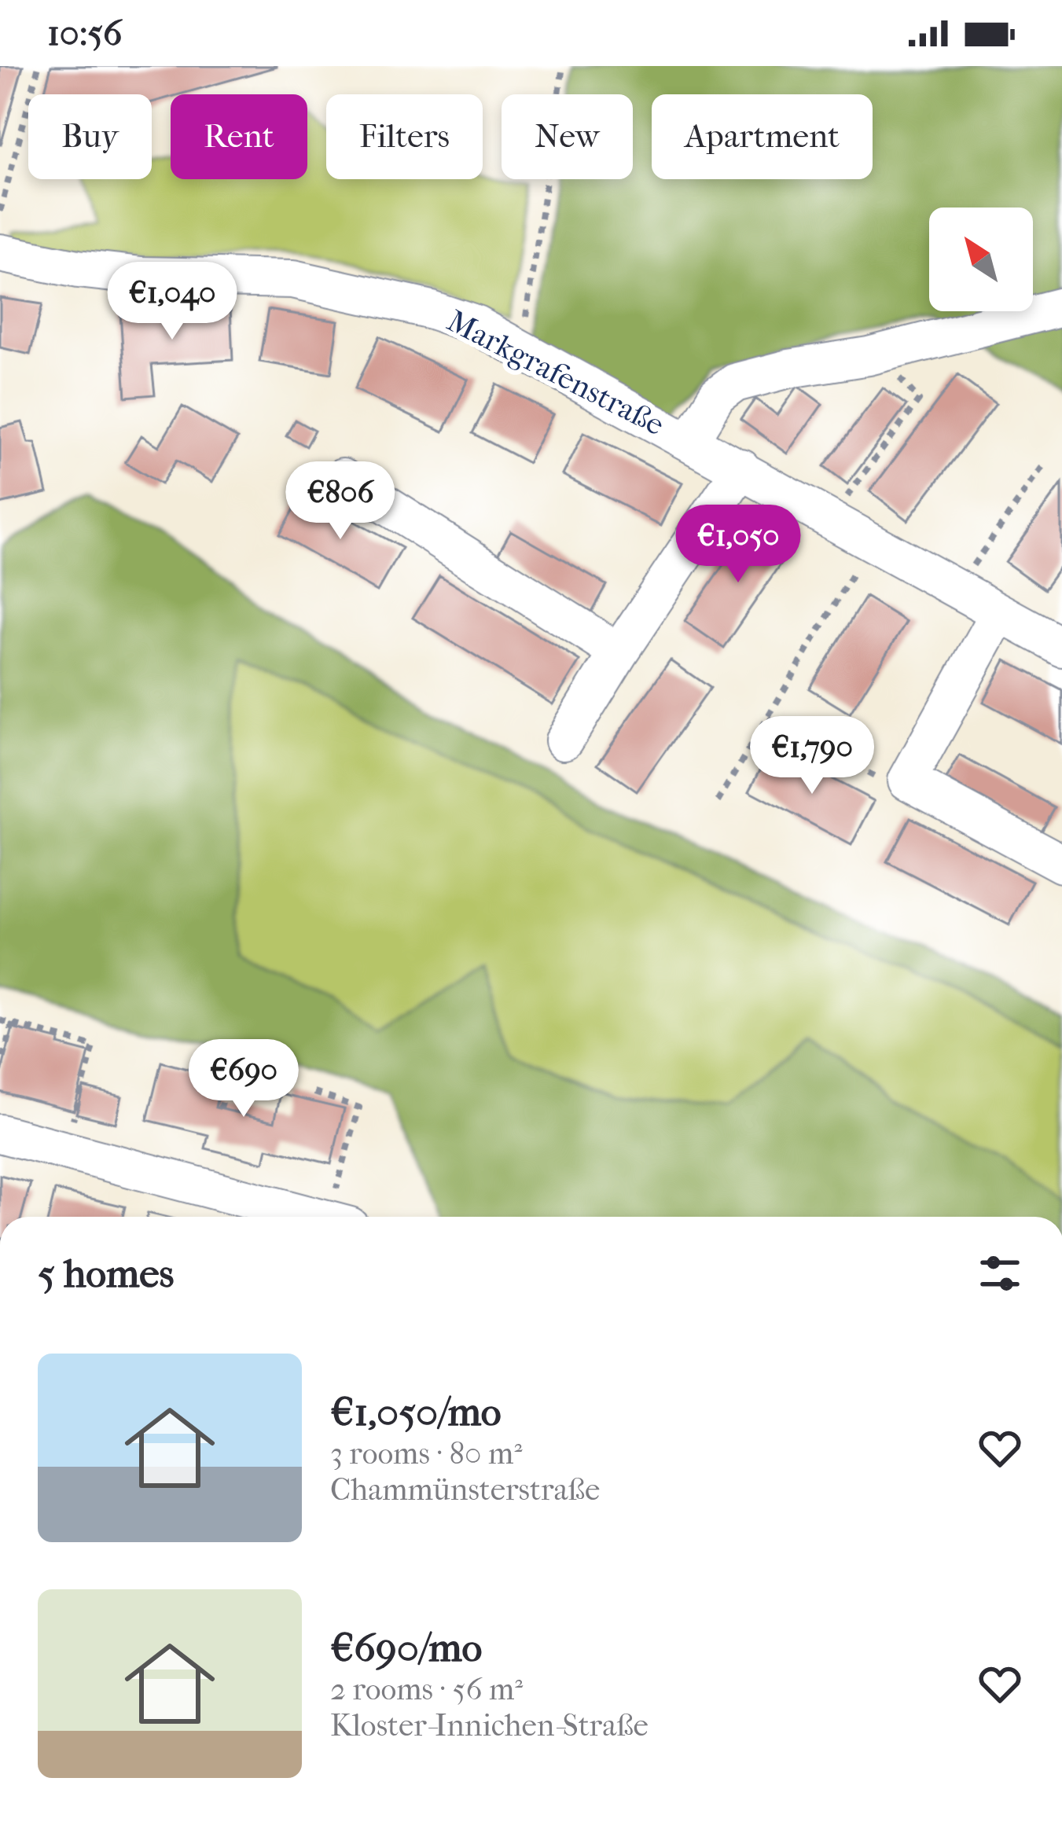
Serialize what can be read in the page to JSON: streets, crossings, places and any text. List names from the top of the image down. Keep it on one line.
{"streets":{"street":["Markgrafenstraße"]},"north":"top left","page":{"status":"10:56","chip":["Buy","Rent","Filters","New","Apartment"],"price":["€1,040","€806","€1,050","€1,790","€690"],"heading":"5 homes","list":[{"name":"€1,050/mo","note":"3 rooms · 80 m² · Chammünsterstraße"},{"name":"€690/mo","note":"2 rooms · 56 m² · Kloster-Innichen-Straße"}]}}
